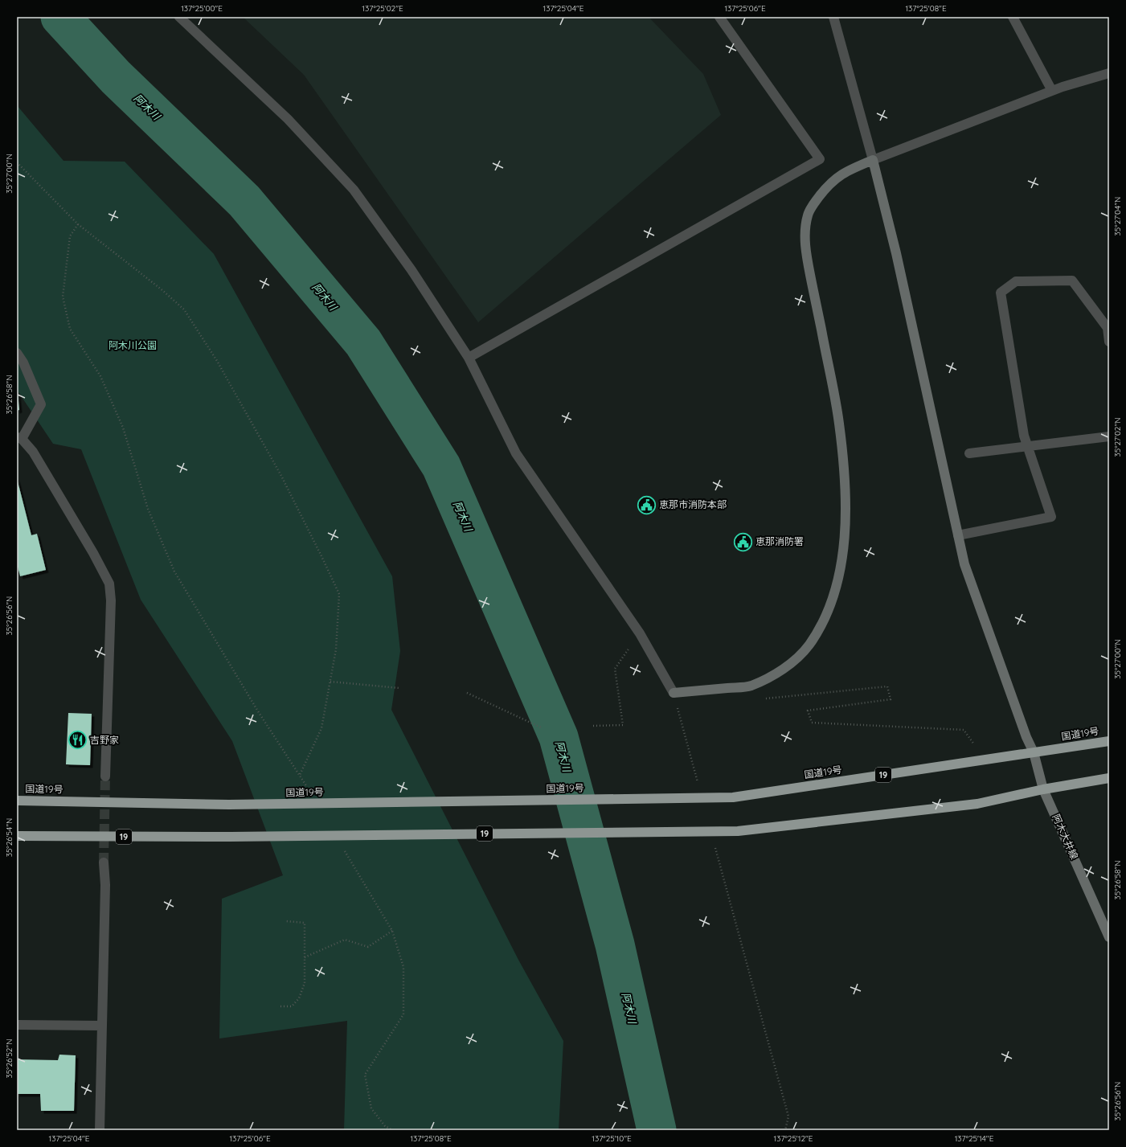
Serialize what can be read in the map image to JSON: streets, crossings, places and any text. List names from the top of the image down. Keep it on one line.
{"streets":{"highway":["国道19号","19"],"street":["阿木大井線"]},"crossings":[["国道19号","阿木大井線"],["19","阿木大井線"]],"water":["阿木川"],"parks":["阿木川公園"],"places":{"public building":["恵那市消防本部","恵那消防署"],"restaurant":["吉野家"]},"coordinates":["137°25'00\"E","137°25'02\"E","137°25'04\"E","137°25'06\"E","137°25'08\"E","35°27'00\"N","35°27'04\"N","35°26'58\"N","35°27'02\"N","35°26'56\"N","35°26'54\"N","35°26'52\"N","137°25'10\"E","137°25'12\"E","137°25'14\"E"]}
